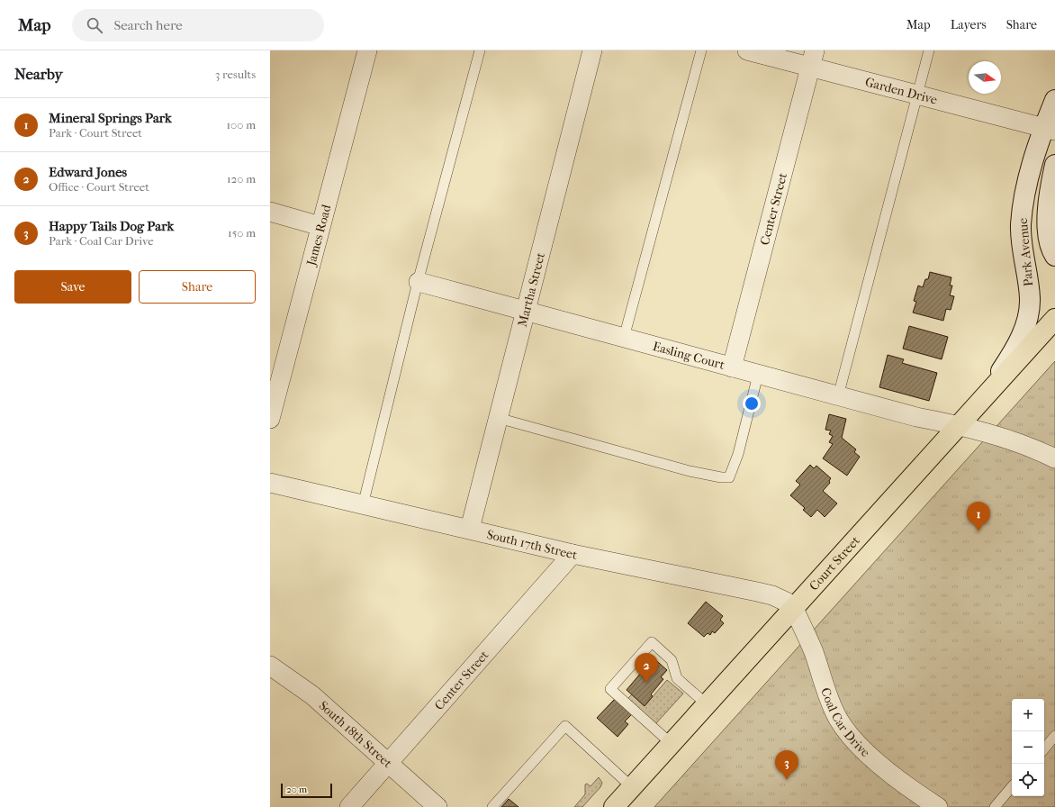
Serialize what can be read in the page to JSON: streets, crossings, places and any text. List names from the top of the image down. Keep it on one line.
{"streets":{"main road":["Court Street"],"street":["Garden Drive","Center Street","James Road","Park Avenue","Martha Street","Easling Court","South 17th Street","Coal Car Drive","South 18th Street"]},"crossings":[["Garden Drive","Center Street"],["Garden Drive","Park Avenue"],["Center Street","Easling Court"],["Center Street","South 17th Street"],["Center Street","South 18th Street"],["Park Avenue","Court Street"],["Martha Street","Easling Court"],["Martha Street","South 17th Street"],["Easling Court","Court Street"],["South 17th Street","Court Street"],["South 17th Street","Coal Car Drive"],["Court Street","Coal Car Drive"]],"scale_bar":"20 m","north":"right","page":{"header":"Map","search":"Search here","nav":["Map","Layers","Share"],"heading":["Nearby","3 results"],"list":[{"mark":"1","name":"Mineral Springs Park","note":"Park · Court Street","value":"100 m"},{"mark":"2","name":"Edward Jones","note":"Office · Court Street","value":"120 m"},{"mark":"3","name":"Happy Tails Dog Park","note":"Park · Coal Car Drive","value":"150 m"}],"buttons":["Save","Share"],"pins":["1","2","3"],"map_buttons":["+","−"],"scale":"20 m"}}
